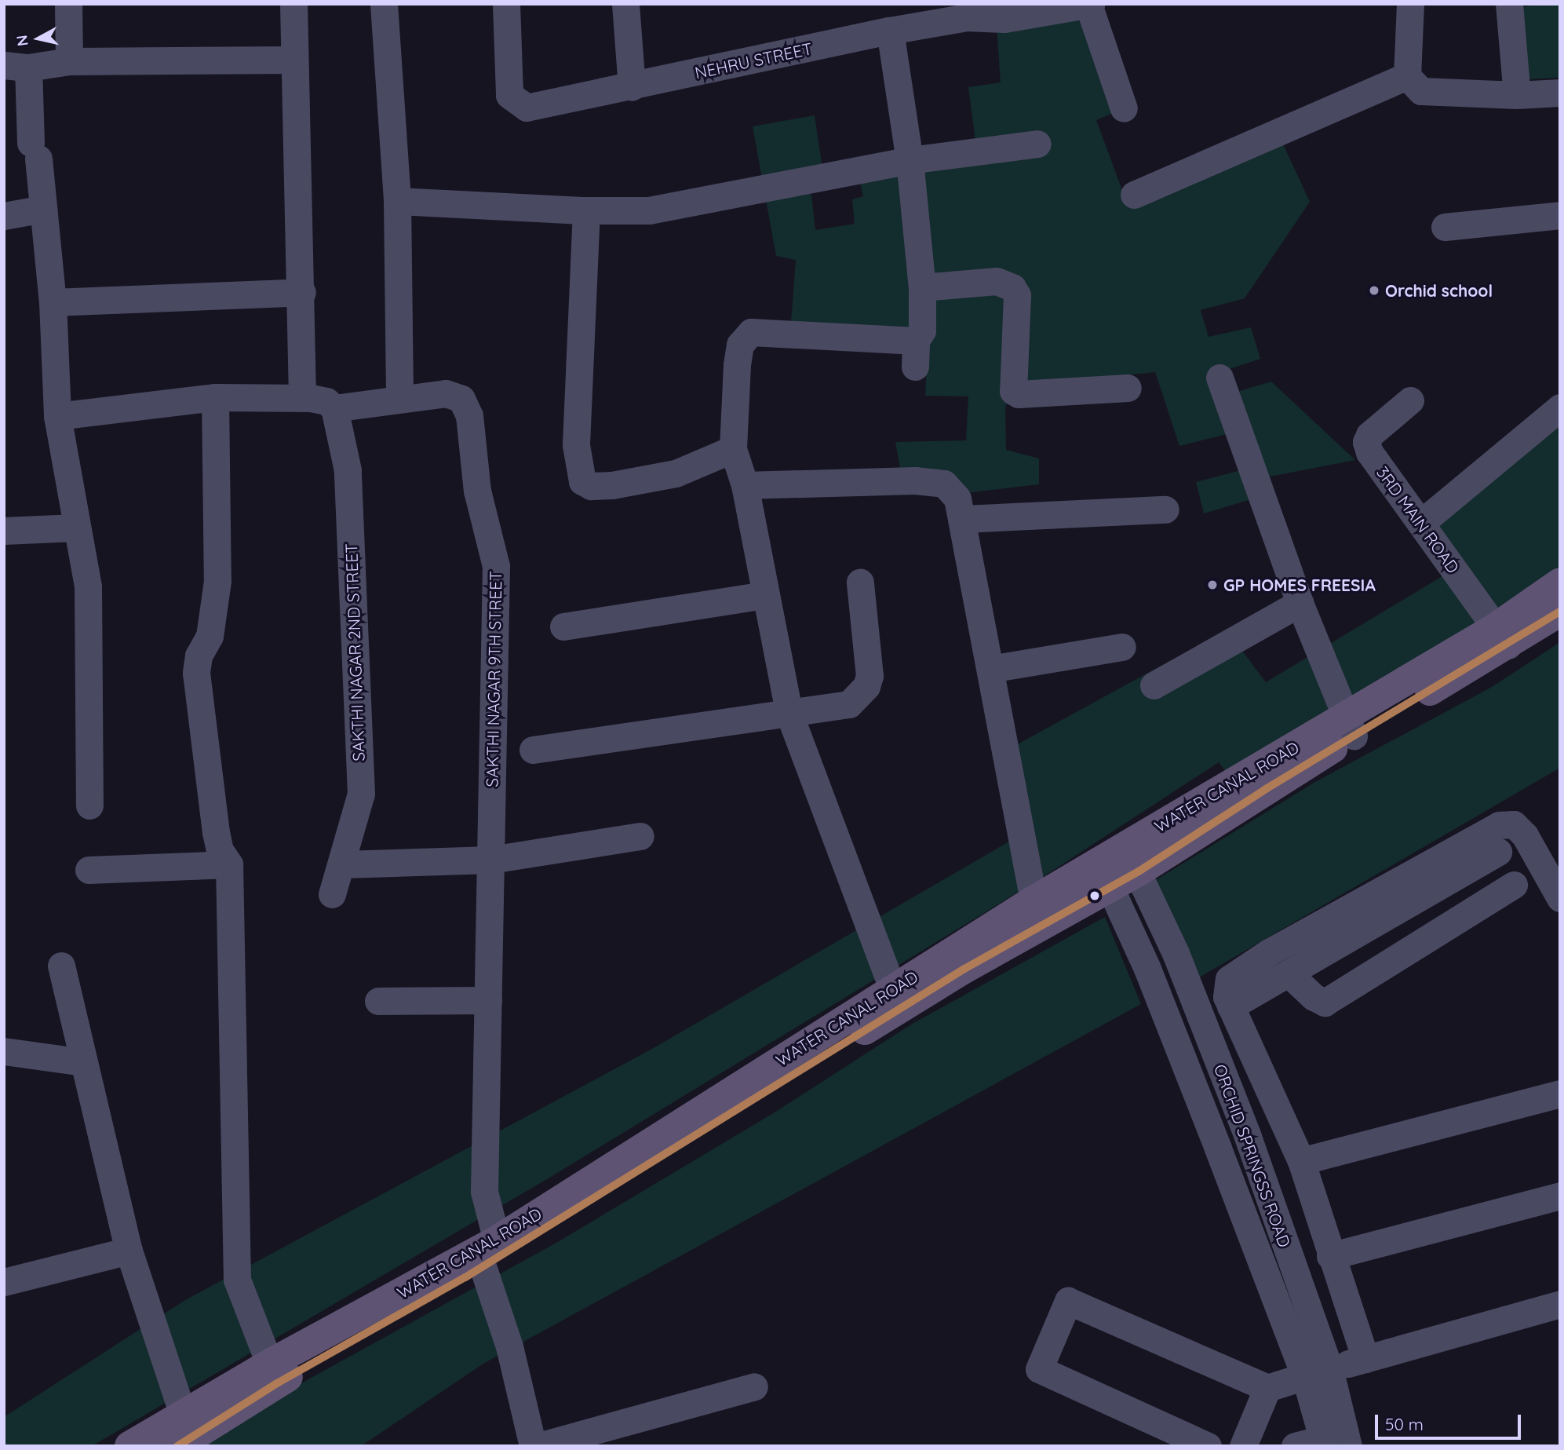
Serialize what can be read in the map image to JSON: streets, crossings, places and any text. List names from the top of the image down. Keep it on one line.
{"streets":{"main road":["WATER CANAL ROAD"],"street":["NEHRU STREET","3RD MAIN ROAD","SAKTHI NAGAR 2ND STREET","SAKTHI NAGAR 9TH STREET","ORCHID SPRINGSS ROAD"]},"crossings":[["3RD MAIN ROAD","WATER CANAL ROAD"],["SAKTHI NAGAR 2ND STREET","SAKTHI NAGAR 9TH STREET"],["SAKTHI NAGAR 9TH STREET","WATER CANAL ROAD"],["WATER CANAL ROAD","ORCHID SPRINGSS ROAD"]],"places":["Orchid school","GP HOMES FREESIA"],"scale_bar":"50 m","north":"left"}
